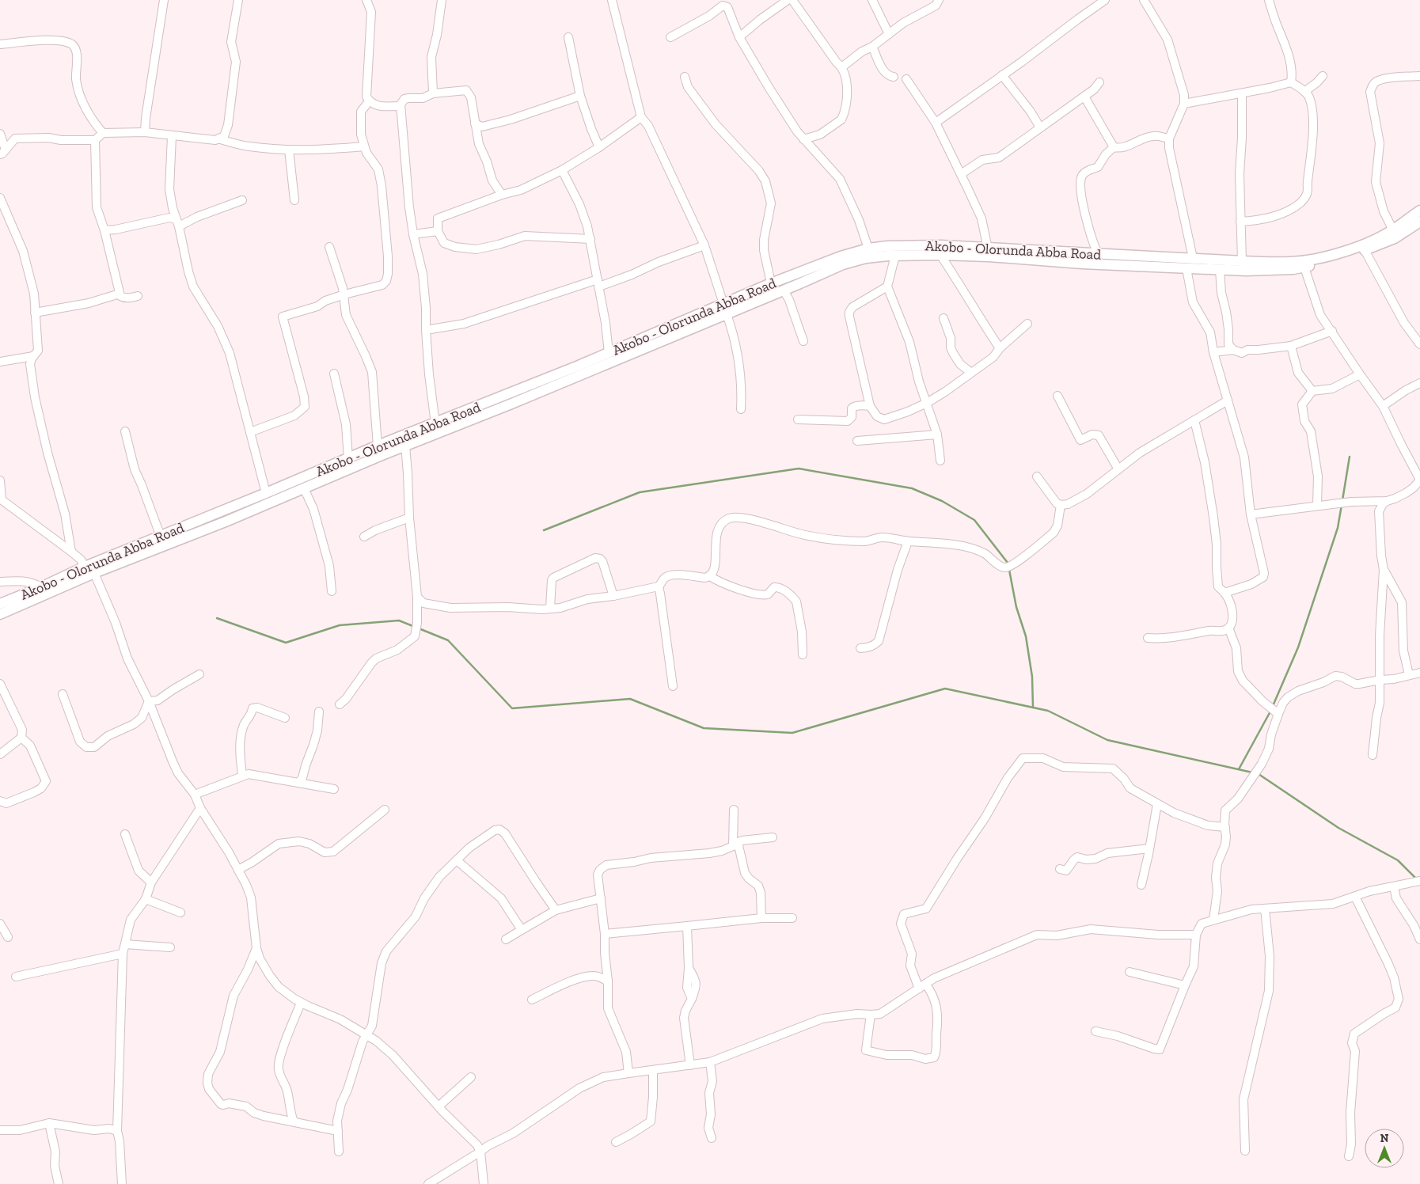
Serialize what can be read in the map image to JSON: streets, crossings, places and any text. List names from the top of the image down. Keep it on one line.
{"streets":{"main road":["Akobo - Olorunda Abba Road"]},"north":"top"}
